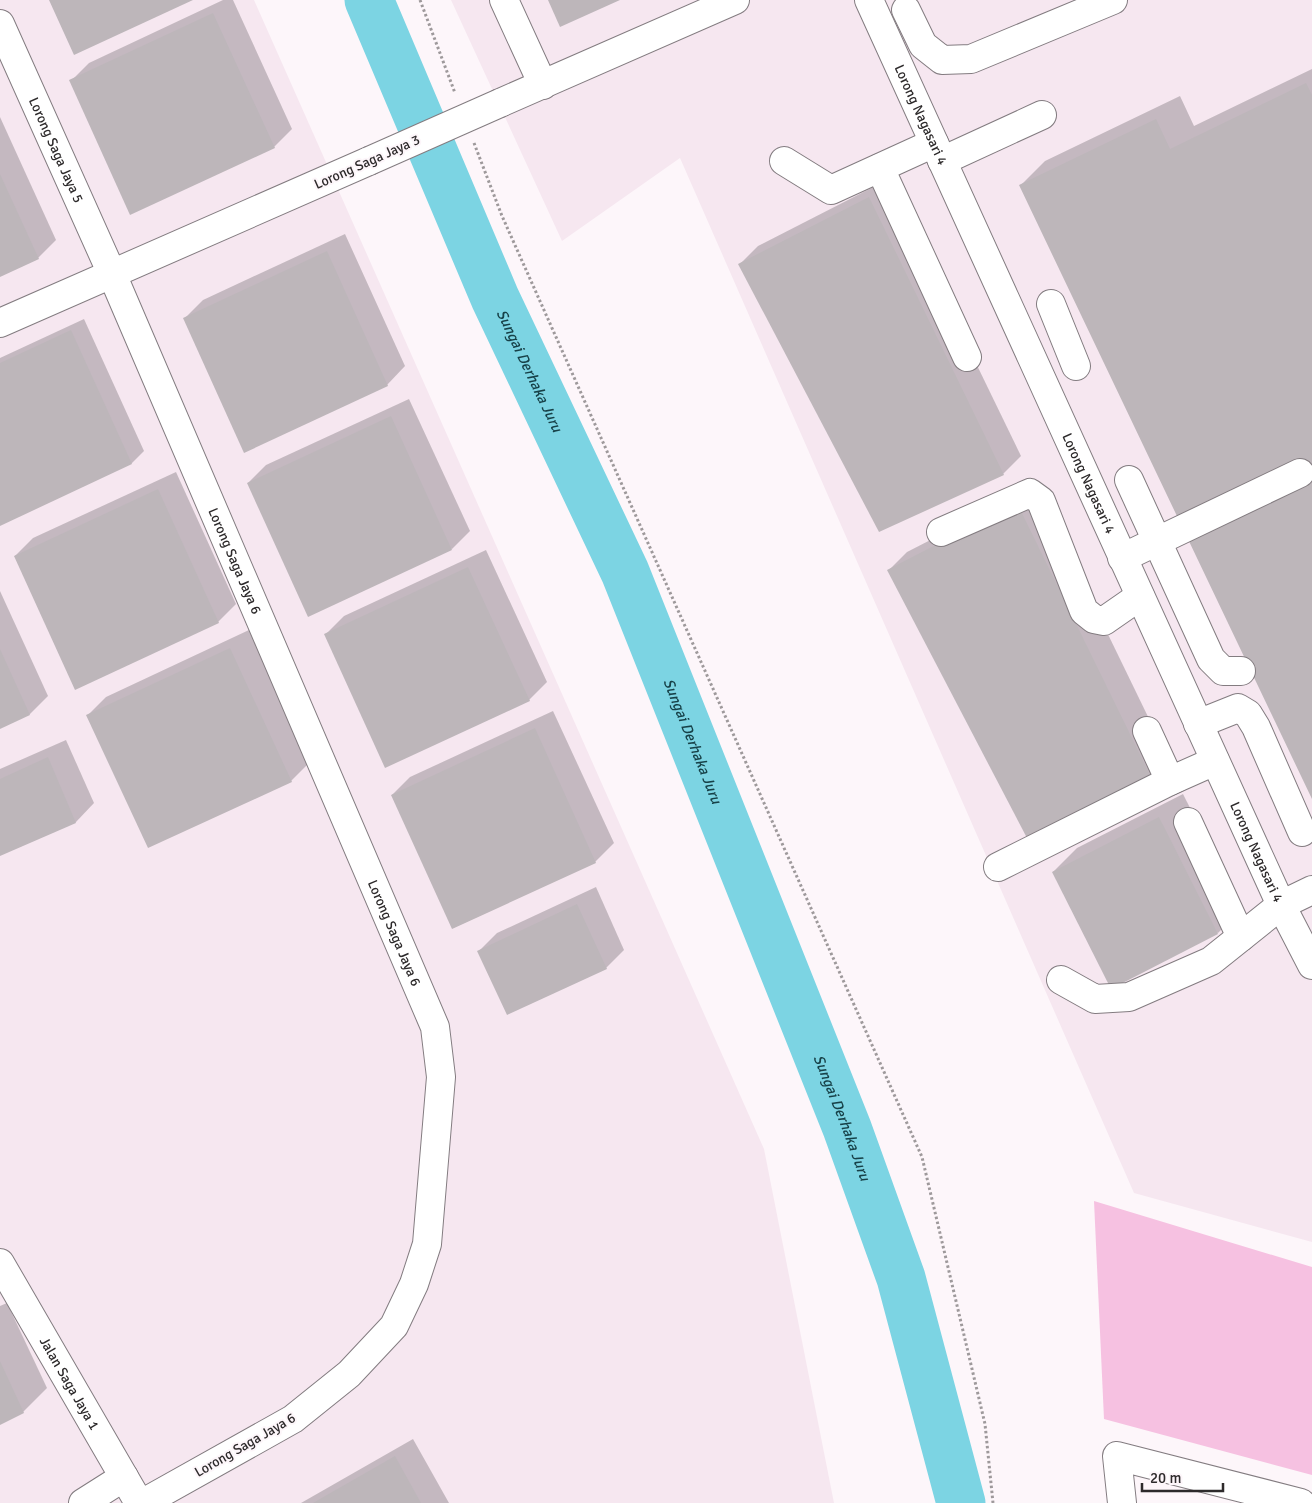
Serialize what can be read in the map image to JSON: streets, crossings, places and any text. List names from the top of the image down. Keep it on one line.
{"streets":{"street":["Lorong Nagasari 4","Lorong Saga Jaya 5","Lorong Saga Jaya 3","Lorong Saga Jaya 6","Jalan Saga Jaya 1"]},"crossings":[["Lorong Saga Jaya 5","Lorong Saga Jaya 3"],["Lorong Saga Jaya 5","Lorong Saga Jaya 6"],["Lorong Saga Jaya 3","Lorong Saga Jaya 6"]],"water":["Sungai Derhaka Juru"],"scale_bar":"20 m"}
